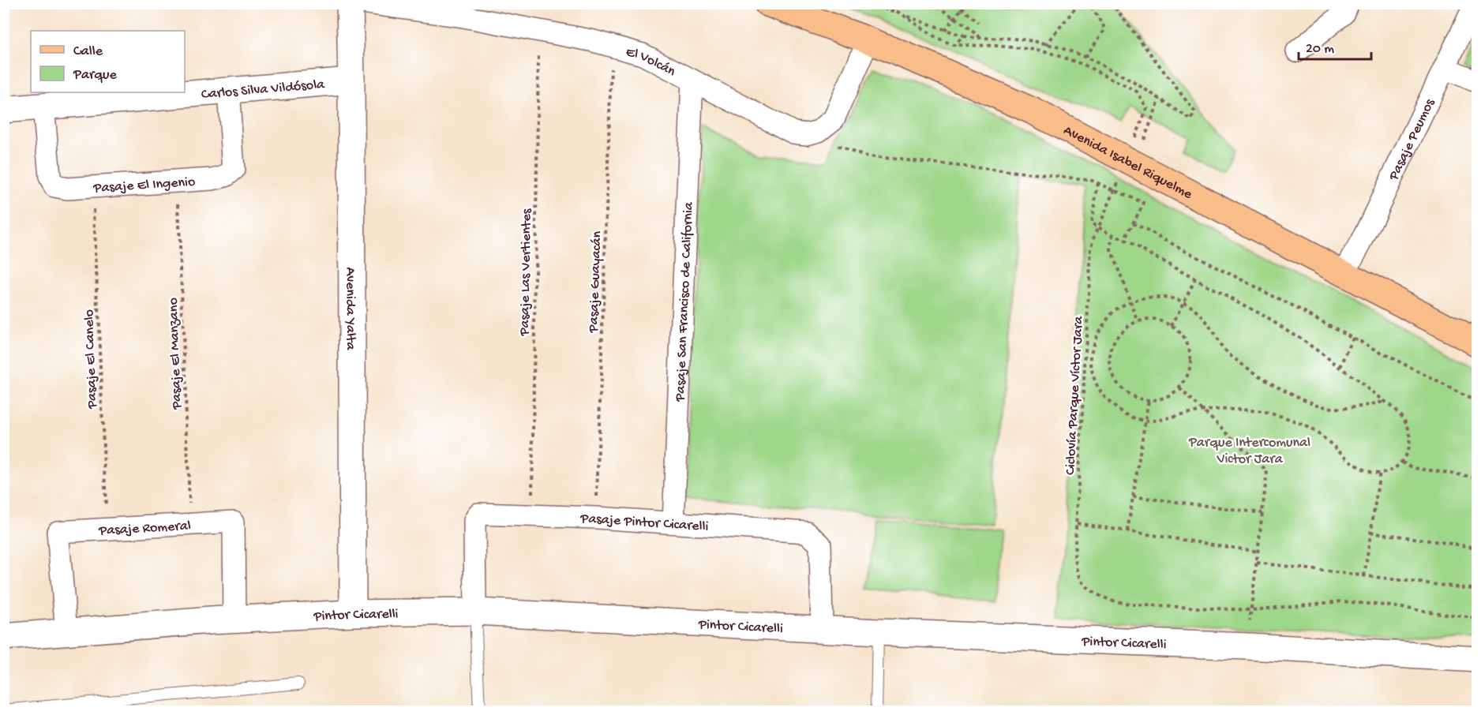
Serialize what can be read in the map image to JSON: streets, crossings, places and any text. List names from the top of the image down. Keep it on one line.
{"streets":{"main road":["Avenida Isabel Riquelme"],"street":["El Volcán","Carlos Silva Vildósola","Pasaje Peumos","Pasaje El Ingenio","Pasaje San Francisco de California","Avenida Yalta","Pasaje Pintor Cicarelli","Pasaje Romeral","Pintor Cicarelli"],"path":["Pasaje Las Vertientes","Pasaje Guayacán","Pasaje El Manzano","Pasaje El Canelo","Ciclovía Parque Víctor Jara"]},"crossings":[["El Volcán","Pasaje Las Vertientes"],["El Volcán","Pasaje Guayacán"],["El Volcán","Pasaje San Francisco de California"],["Carlos Silva Vildósola","Pasaje El Ingenio"],["Carlos Silva Vildósola","Avenida Yalta"],["Pasaje Peumos","Avenida Isabel Riquelme"],["Avenida Isabel Riquelme","Ciclovía Parque Víctor Jara"],["Pasaje El Ingenio","Pasaje El Manzano"],["Pasaje El Ingenio","Pasaje El Canelo"],["Pasaje Las Vertientes","Pasaje Pintor Cicarelli"],["Pasaje Guayacán","Pasaje Pintor Cicarelli"],["Pasaje San Francisco de California","Pasaje Pintor Cicarelli"],["Avenida Yalta","Pintor Cicarelli"],["Pasaje El Manzano","Pasaje Romeral"],["Pasaje El Canelo","Pasaje Romeral"],["Pasaje Pintor Cicarelli","Pintor Cicarelli"],["Pasaje Romeral","Pintor Cicarelli"]],"parks":["Parque Intercomunal Victor Jara"],"legend":["Calle","Parque"],"scale_bar":"20 m"}
